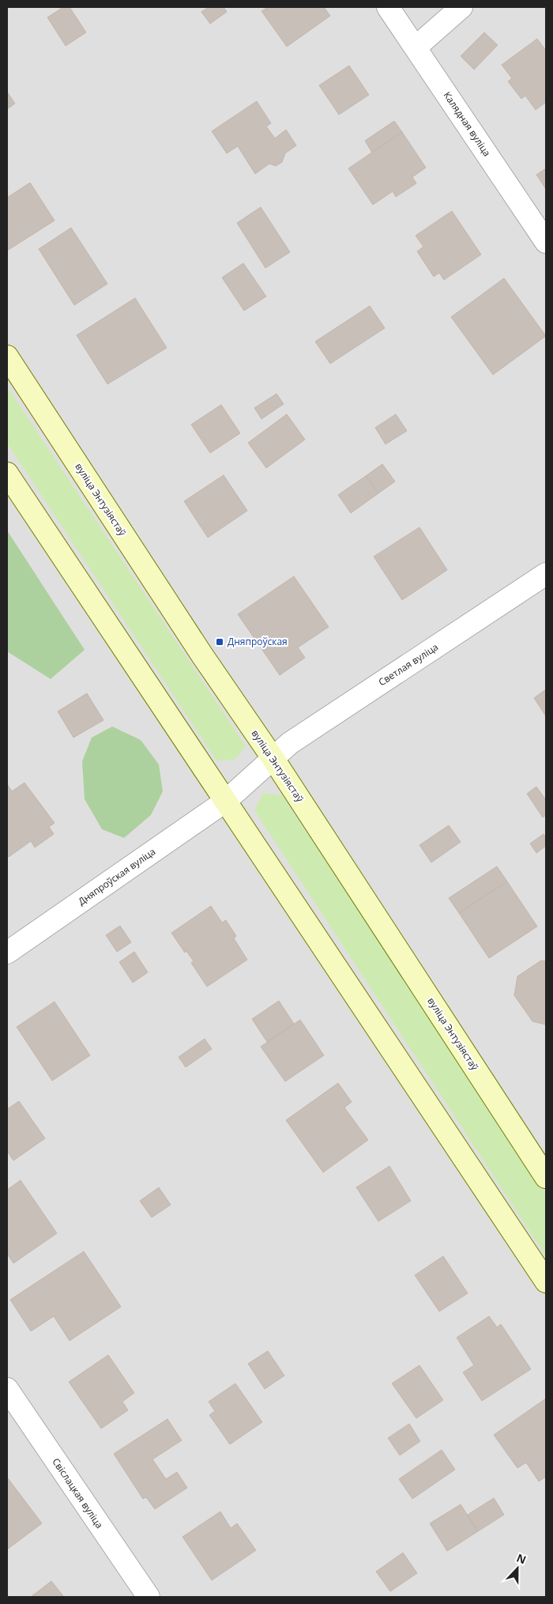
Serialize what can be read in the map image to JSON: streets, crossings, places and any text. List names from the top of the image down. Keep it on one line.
{"streets":{"street":["Калядная вуліца","вуліца Энтузіястаў","Светлая вуліца","Дняпроўская вуліца","Свіслацкая вуліца"]},"crossings":[["вуліца Энтузіястаў","Светлая вуліца"],["Светлая вуліца","Дняпроўская вуліца"]],"places":{"transit":["Дняпроўская"]},"north":"top"}
